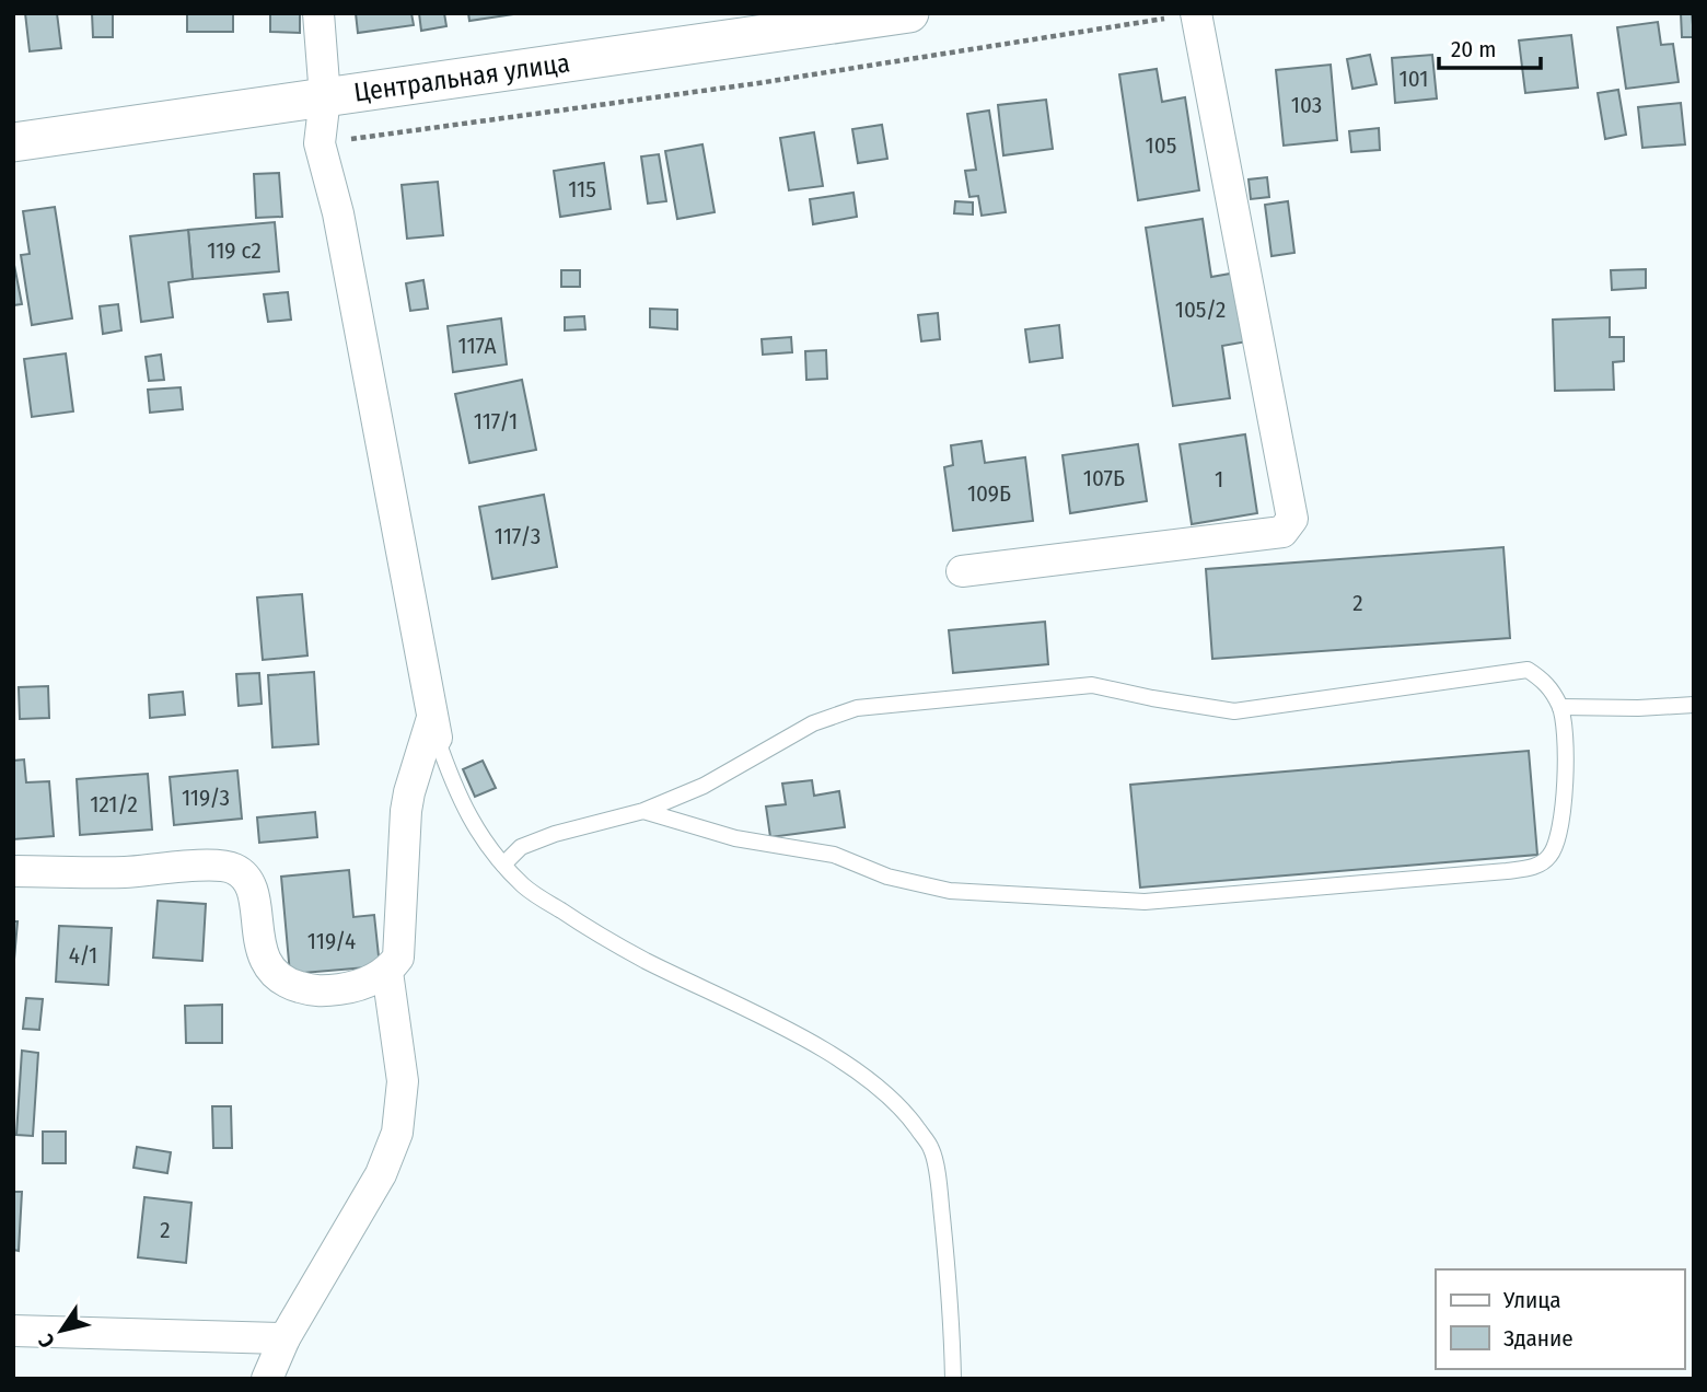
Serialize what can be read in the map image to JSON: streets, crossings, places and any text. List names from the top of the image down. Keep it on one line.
{"streets":{"street":["Центральная улица"]},"house_numbers":["101","103","105","115","119 с2","105/2","117А","117/1","107Б","1","109Б","117/3","2","119/3","121/2","119/4","4/1","2"],"legend":["Улица","Здание"],"scale_bar":"20 m","north":"bottom left"}
